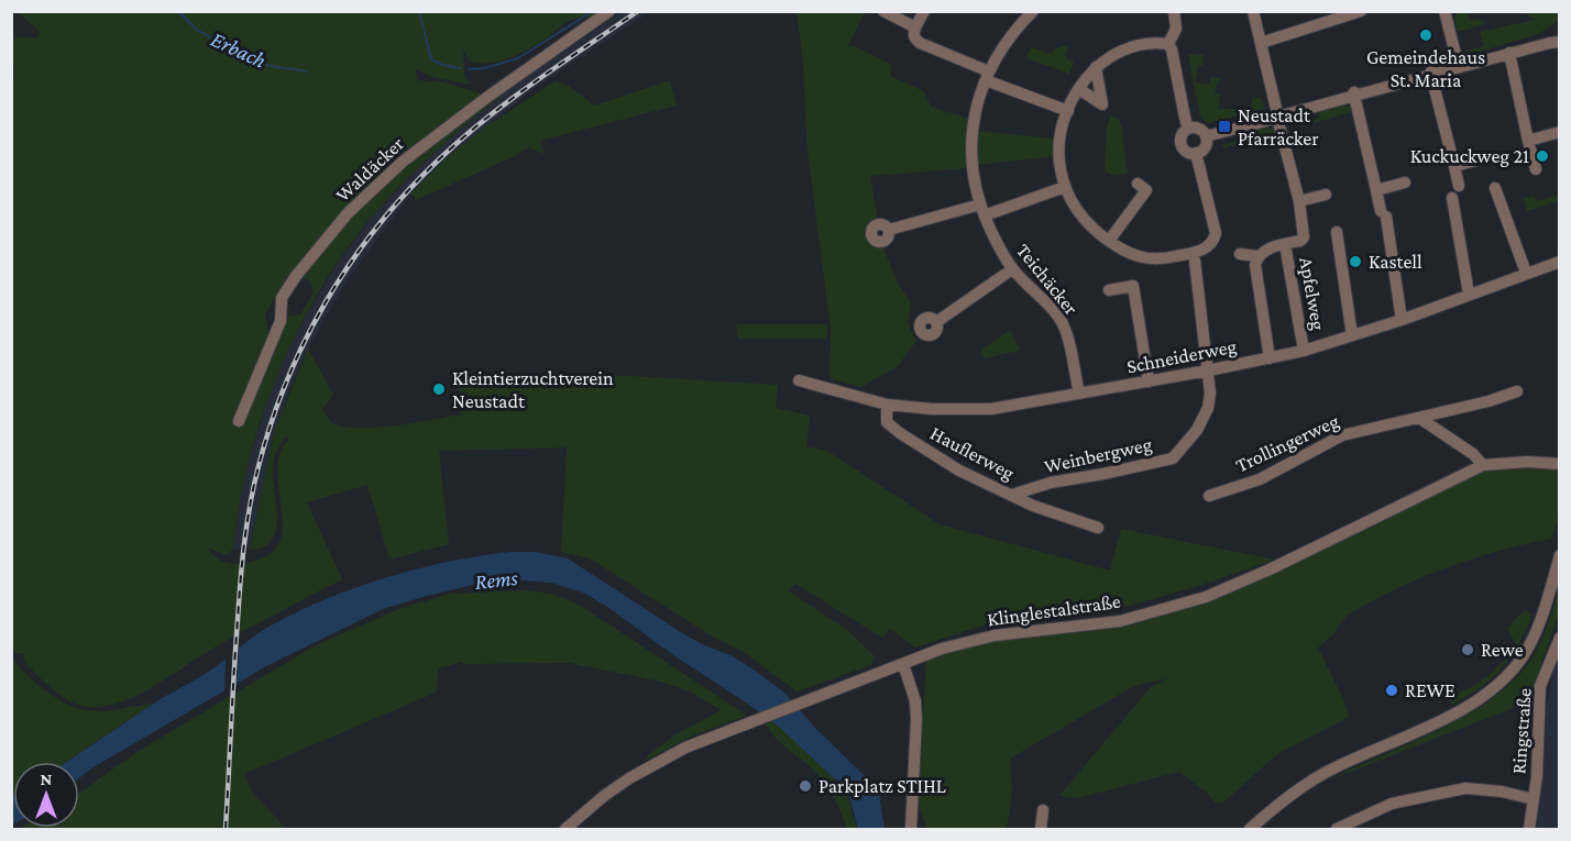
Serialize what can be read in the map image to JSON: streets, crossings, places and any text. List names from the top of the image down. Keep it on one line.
{"streets":{"street":["Waldäcker","Teichäcker","Apfelweg","Schneiderweg","Trollingerweg","Hauflerweg","Weinbergweg","Klinglestalstraße","Ringstraße"]},"crossings":[["Teichäcker","Schneiderweg"],["Apfelweg","Schneiderweg"],["Schneiderweg","Hauflerweg"],["Schneiderweg","Weinbergweg"],["Hauflerweg","Weinbergweg"]],"water":["Erbach","Rems"],"places":{"other":["Gemeindehaus St. Maria","Kuckuckweg 21","Kastell","Kleintierzuchtverein Neustadt","Rewe","REWE","Parkplatz STIHL"],"transit":["Neustadt Pfarräcker"]},"north":"top"}
